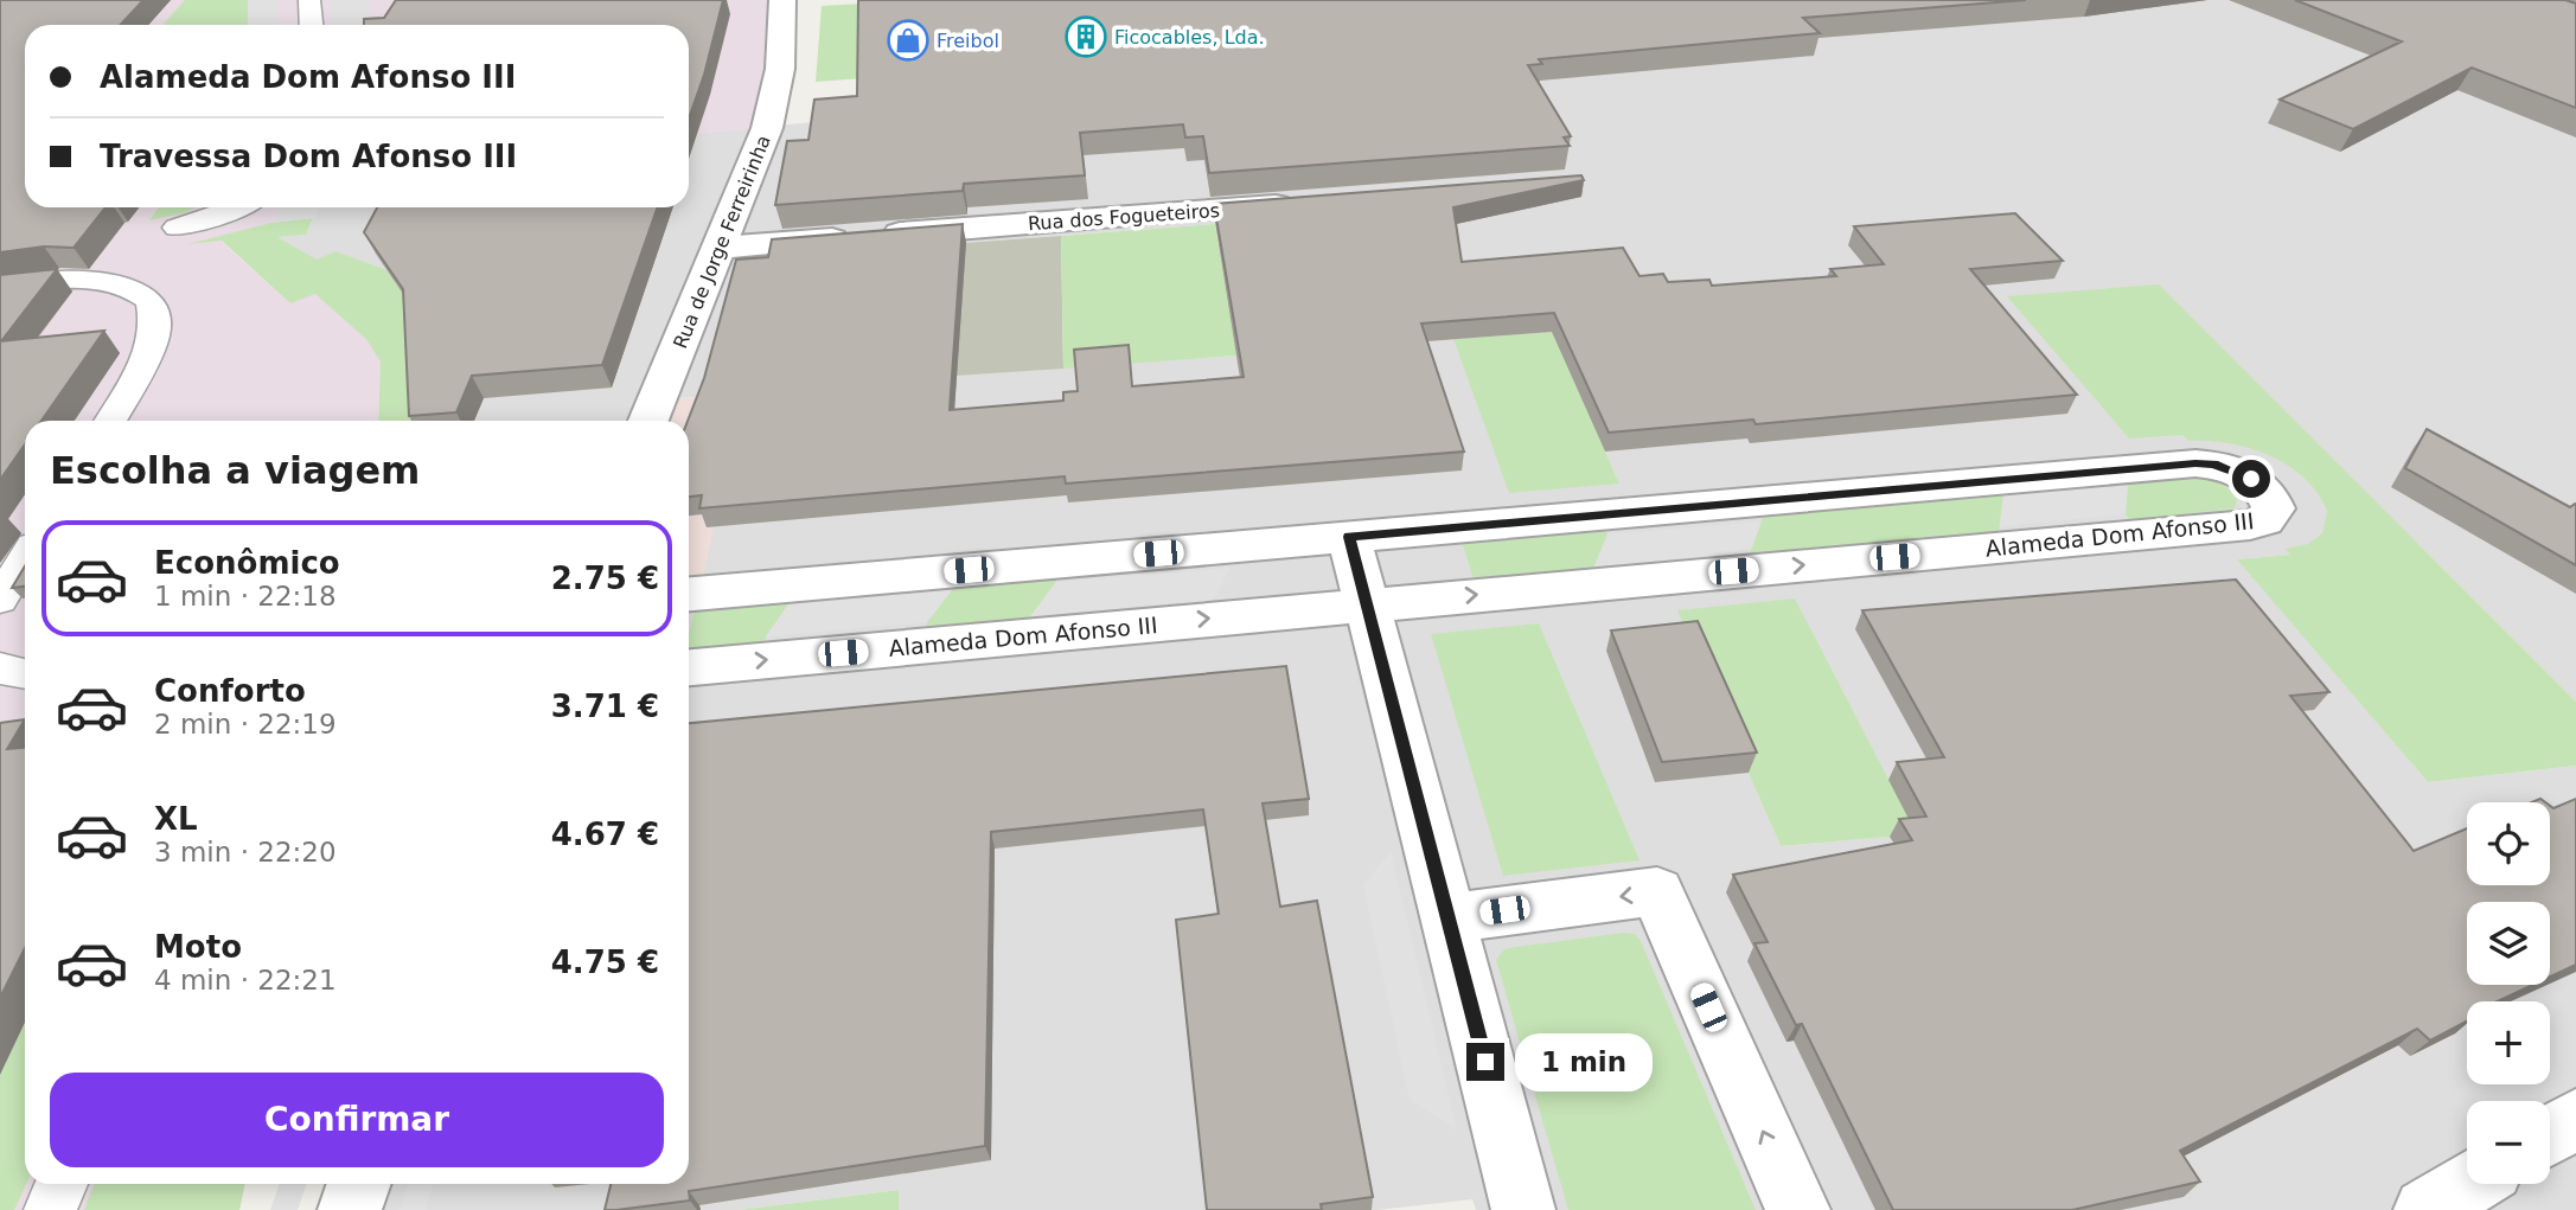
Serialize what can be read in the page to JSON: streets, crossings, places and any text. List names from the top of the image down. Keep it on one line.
{"streets":{"street":["Rua dos Fogueteiros","Rua de Jorge Ferreirinha","Alameda Dom Afonso III"]},"crossings":[["Rua dos Fogueteiros","Rua de Jorge Ferreirinha"]],"places":{"building":["Ficocables, Lda."],"shop":["Freibol"]},"page":{"banner":["Alameda Dom Afonso III","Travessa Dom Afonso III"],"heading":"Escolha a viagem","list":[{"name":"Econômico","note":"1 min · 22:18","value":"2.75 €"},{"name":"Conforto","note":"2 min · 22:19","value":"3.71 €"},{"name":"XL","note":"3 min · 22:20","value":"4.67 €"},{"name":"Moto","note":"4 min · 22:21","value":"4.75 €"}],"map_buttons":["+","−"],"bubble":"1 min","buttons":"Confirmar"}}
